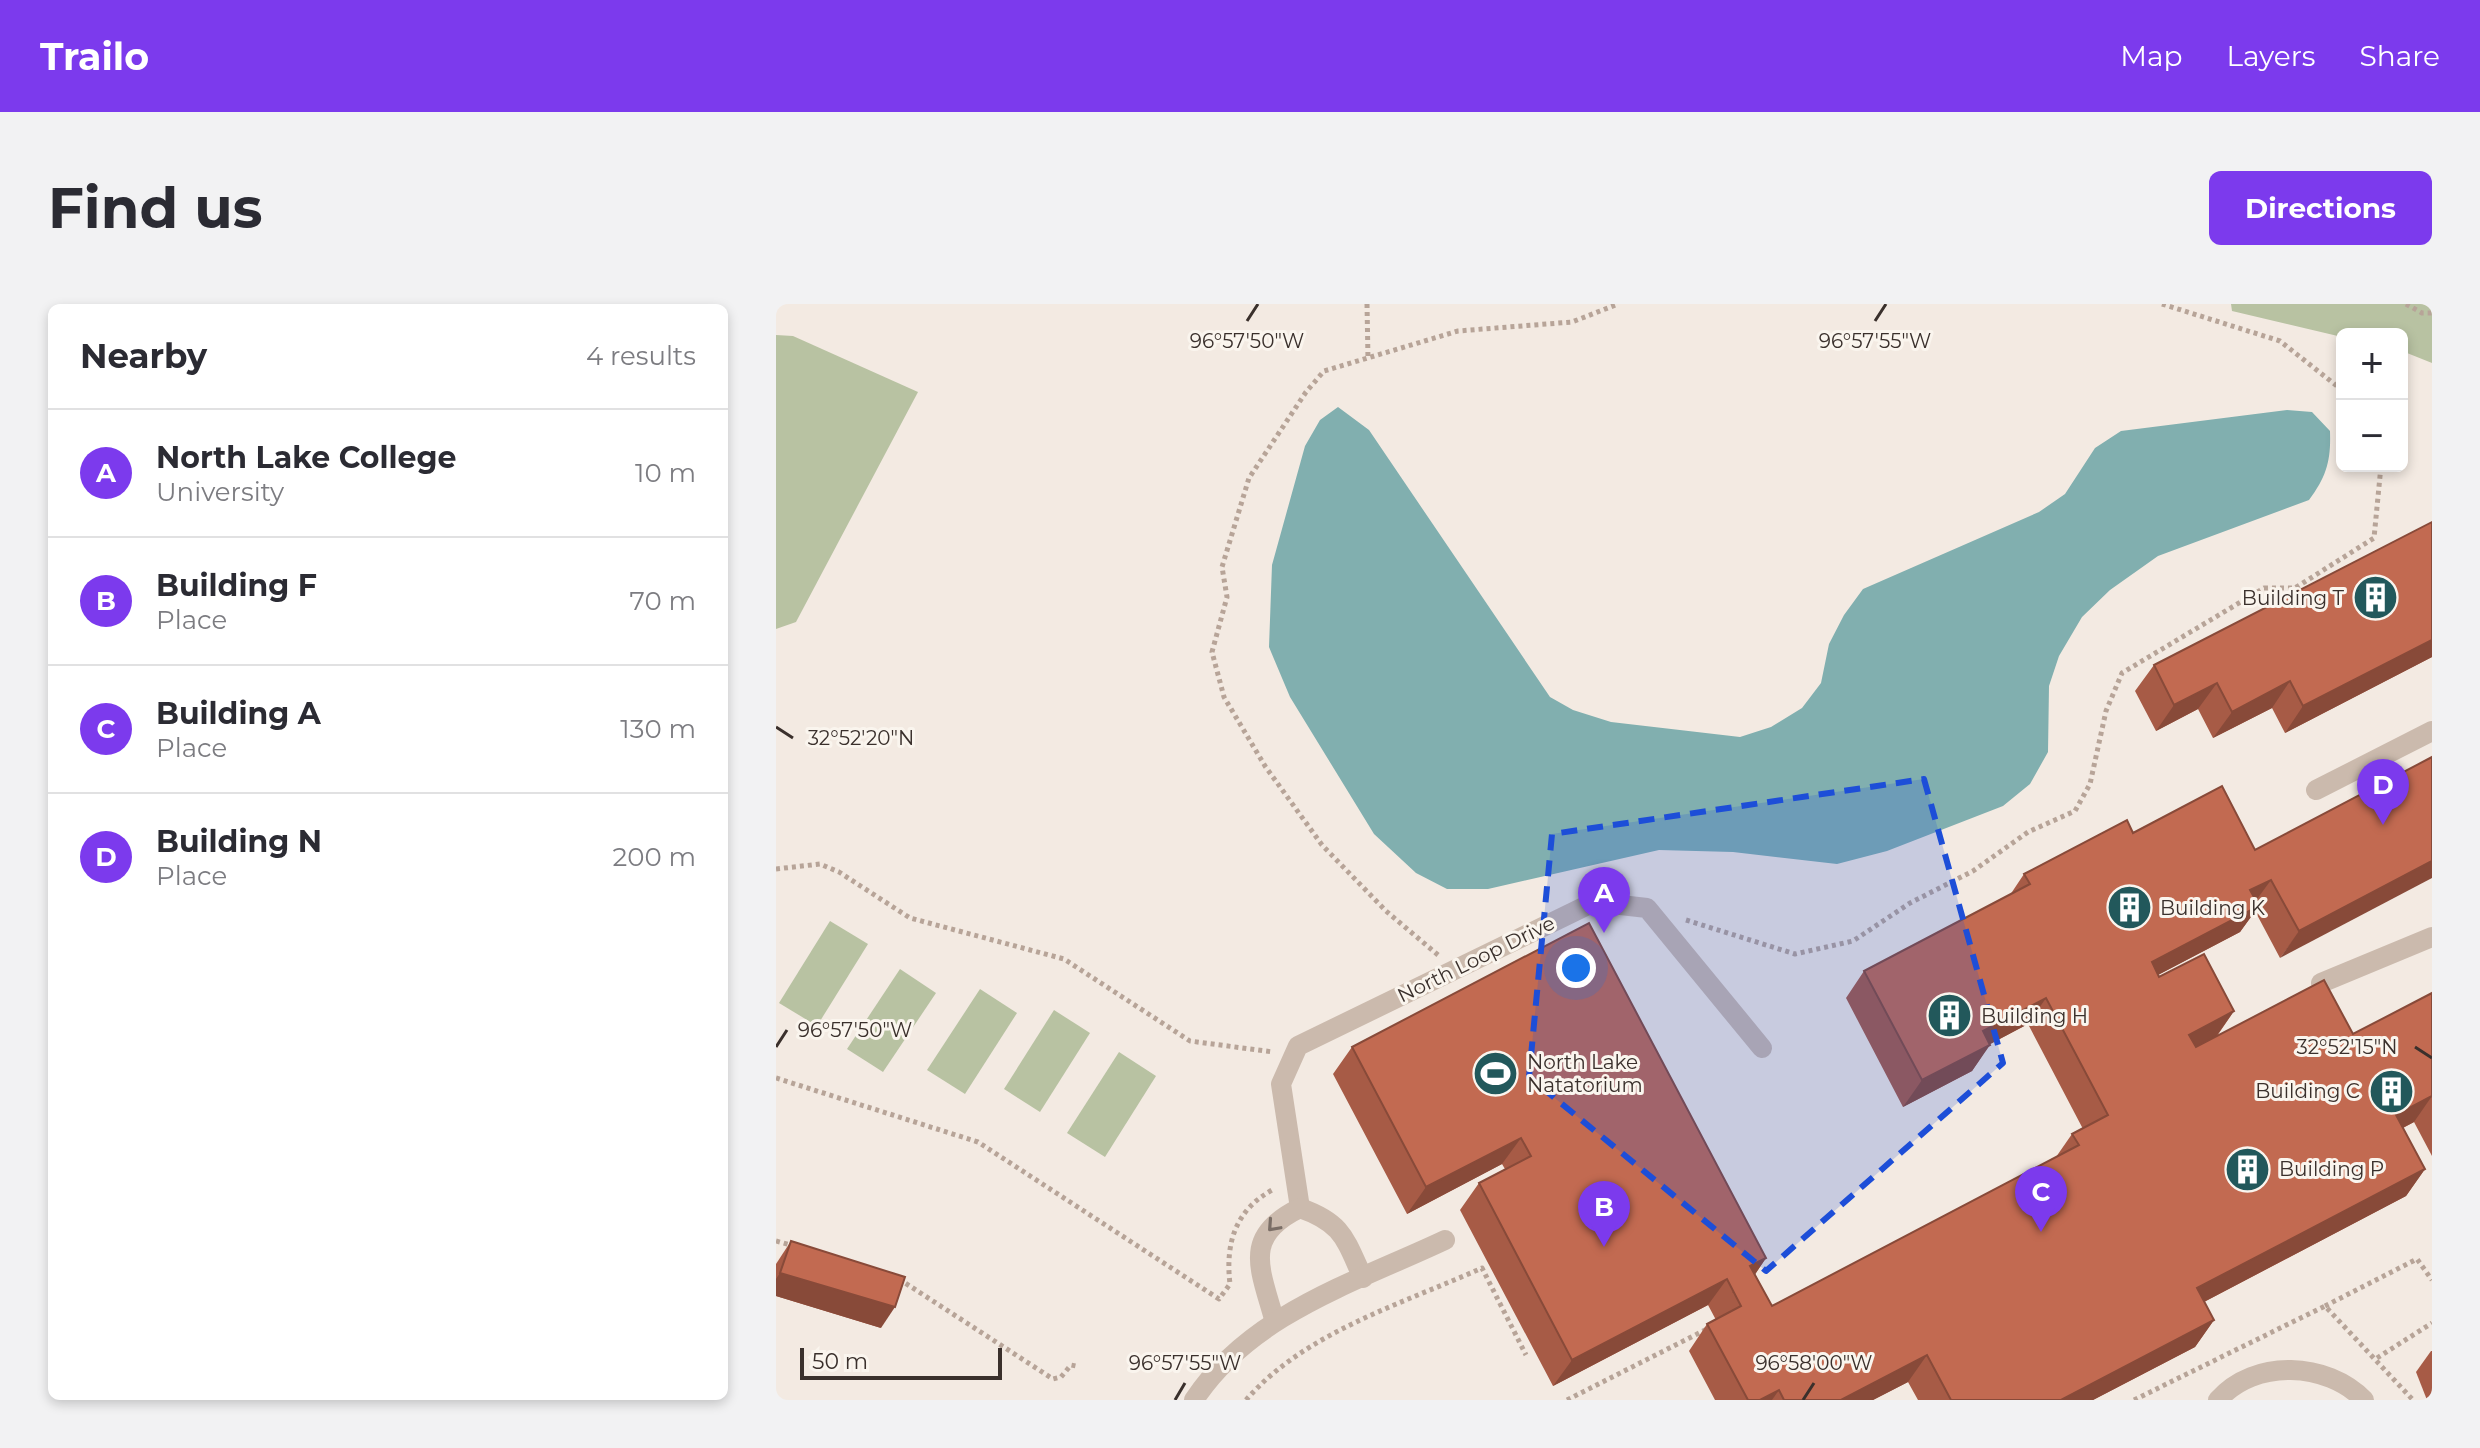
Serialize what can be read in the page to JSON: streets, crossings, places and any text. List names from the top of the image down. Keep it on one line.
{"streets":{"street":["North Loop Drive"]},"places":{"building":["Building T","Building K","Building H","Building C","Building P"],"sports":["North Lake Natatorium"]},"scale_bar":"50 m","page":{"header":"Trailo","nav":["Map","Layers","Share"],"buttons":"Directions","title":"Find us","heading":["Nearby","4 results"],"map_buttons":["+","−"],"list":[{"mark":"A","name":"North Lake College","note":"University","value":"10 m"},{"mark":"B","name":"Building F","note":"Place","value":"70 m"},{"mark":"C","name":"Building A","note":"Place","value":"130 m"},{"mark":"D","name":"Building N","note":"Place","value":"200 m"}],"pins":["D","A","C","B"],"scale":"50 m"},"coordinates":["96°57'50\"W","96°57'55\"W","32°52'20\"N","32°52'15\"N","96°58'00\"W"]}
